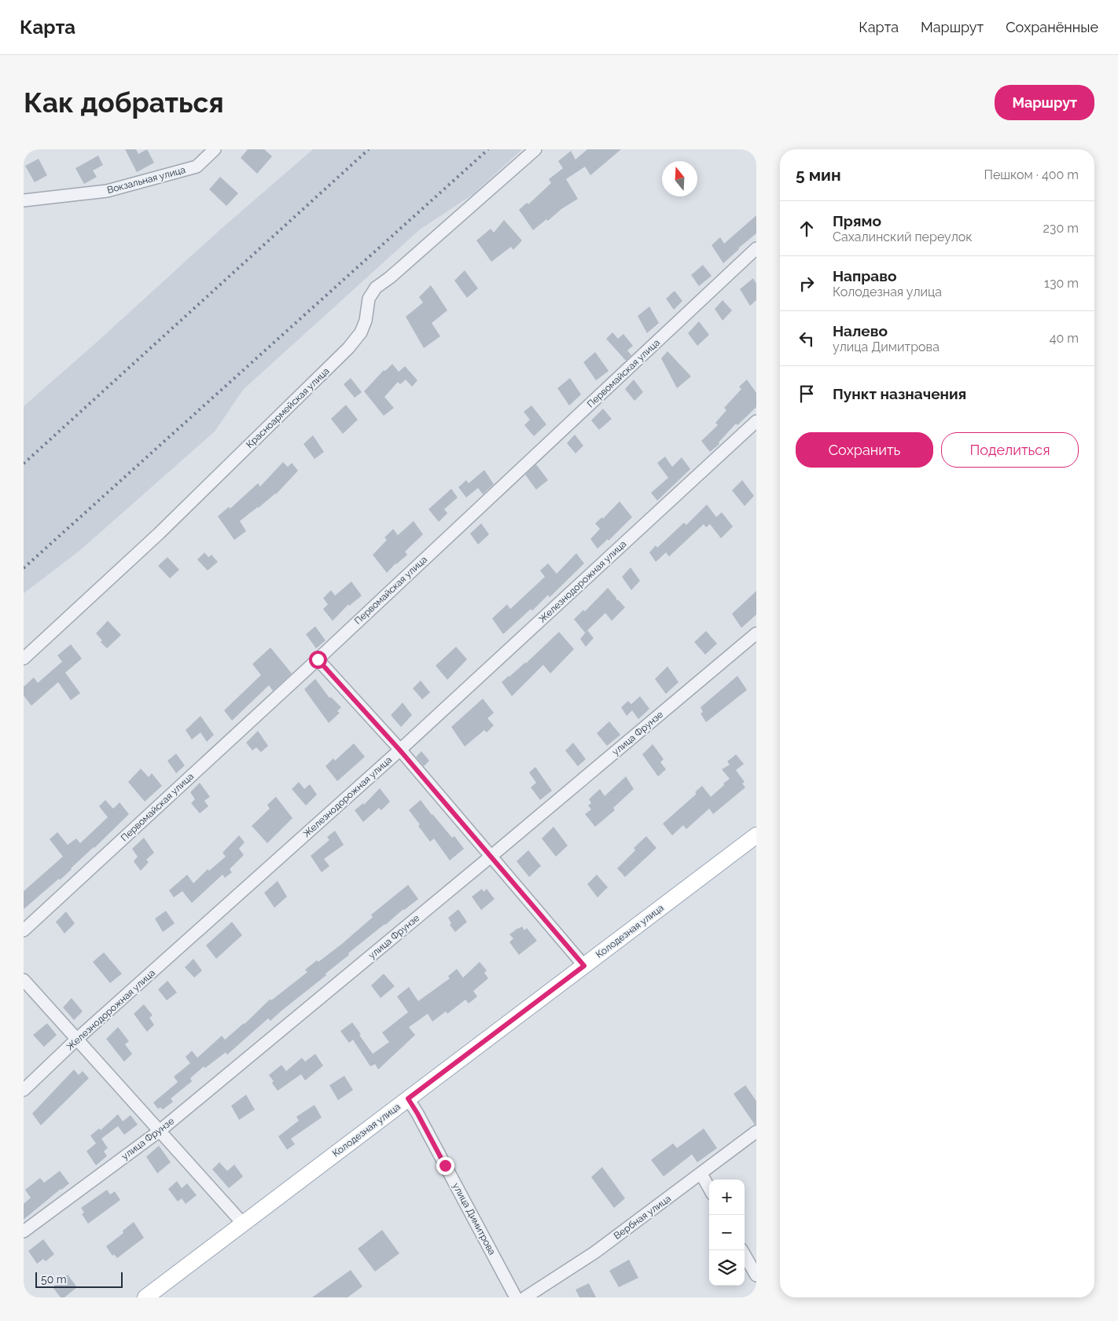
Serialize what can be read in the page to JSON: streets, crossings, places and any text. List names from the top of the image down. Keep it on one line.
{"streets":{"main road":["Колодезная улица"],"street":["Вокзальная улица","Первомайская улица","Красноармейская улица","Железнодорожная улица","улица Фрунзе","Вербная улица","улица Димитрова"]},"crossings":[["Колодезная улица","улица Димитрова"]],"scale_bar":"50 m","north":"top","page":{"header":"Карта","nav":["Карта","Маршрут","Сохранённые"],"buttons":["Маршрут",["Сохранить","Поделиться"]],"title":"Как добраться","heading":["5 мин","Пешком · 400 m"],"list":[["Прямо","Сахалинский переулок","230 m"],["Направо","Колодезная улица","130 m"],["Налево","улица Димитрова","40 m"],"Пункт назначения"],"map_buttons":["+","−"],"scale":"50 m"}}
